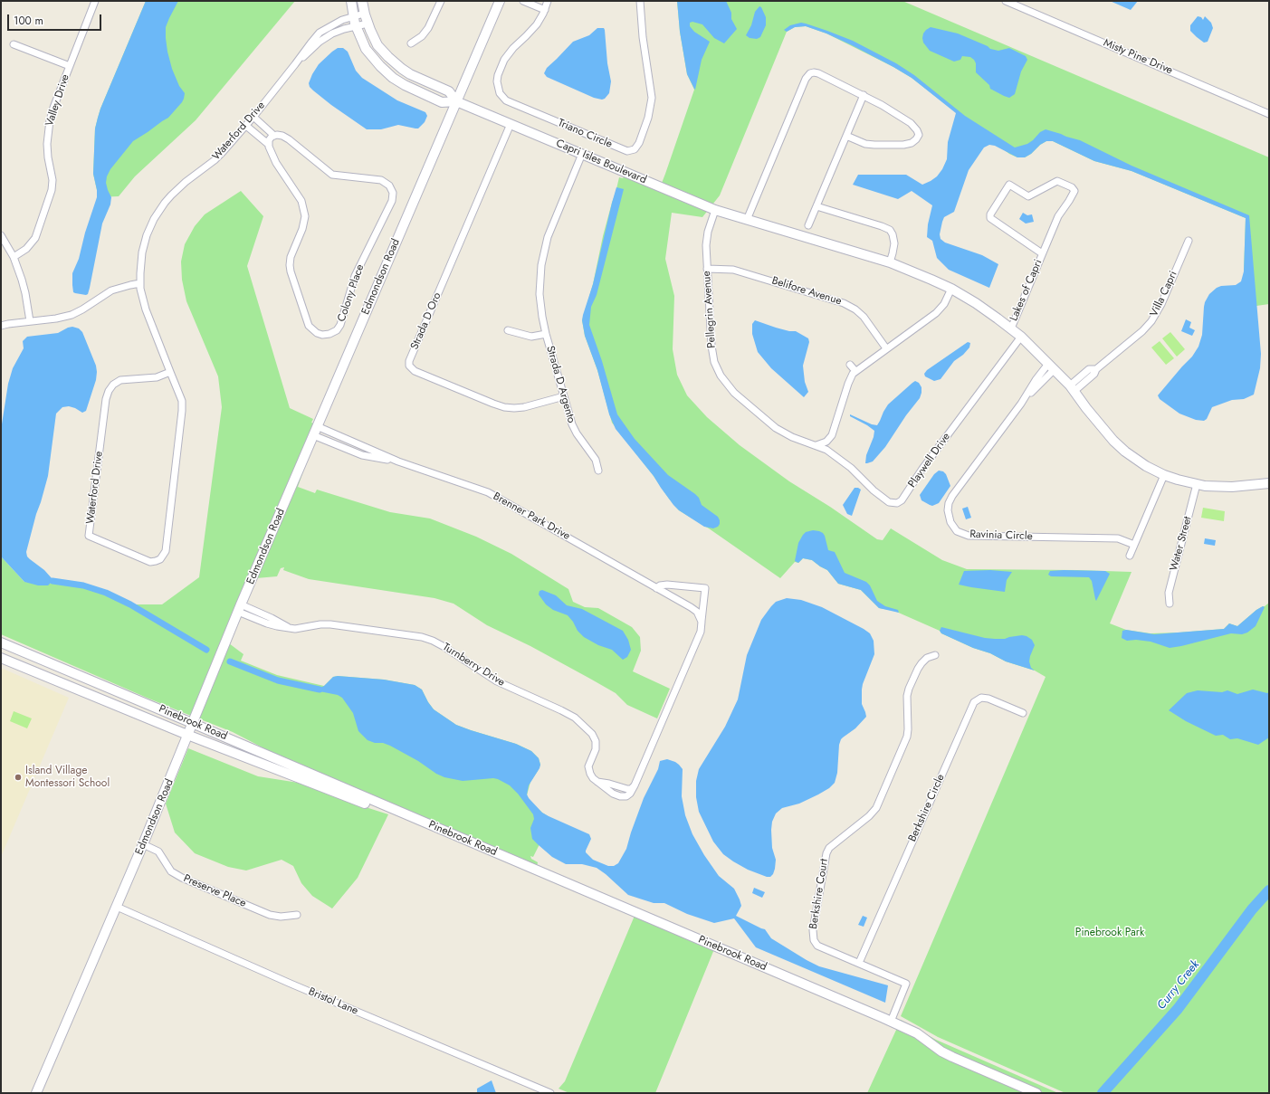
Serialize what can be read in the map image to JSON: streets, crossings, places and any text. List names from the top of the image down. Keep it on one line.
{"streets":{"street":["Misty Pine Drive","Valley Drive","Waterford Drive","Triano Circle","Capri Isles Boulevard","Edmondson Road","Lakes of Capri","Belifore Avenue","Colony Place","Villa Capri","Pellegrin Avenue","Strada D Oro","Strada D Argento","Playwell Drive","Brenner Park Drive","Ravinia Circle","Water Street","Turnberry Drive","Pinebrook Road","Berkshire Circle","Preserve Place","Berkshire Court","Bristol Lane"]},"crossings":[["Waterford Drive","Capri Isles Boulevard"],["Waterford Drive","Colony Place"],["Capri Isles Boulevard","Edmondson Road"],["Capri Isles Boulevard","Lakes of Capri"],["Capri Isles Boulevard","Villa Capri"],["Capri Isles Boulevard","Pellegrin Avenue"],["Capri Isles Boulevard","Strada D Oro"],["Capri Isles Boulevard","Strada D Argento"],["Capri Isles Boulevard","Playwell Drive"],["Capri Isles Boulevard","Ravinia Circle"],["Capri Isles Boulevard","Water Street"],["Edmondson Road","Brenner Park Drive"],["Edmondson Road","Turnberry Drive"],["Edmondson Road","Pinebrook Road"],["Edmondson Road","Preserve Place"],["Edmondson Road","Bristol Lane"],["Belifore Avenue","Pellegrin Avenue"],["Pellegrin Avenue","Playwell Drive"],["Strada D Oro","Strada D Argento"],["Brenner Park Drive","Turnberry Drive"],["Pinebrook Road","Berkshire Court"],["Berkshire Circle","Berkshire Court"]],"water":["Curry Creek"],"parks":["Pinebrook Park"],"places":["Island Village Montessori School"],"scale_bar":"100 m"}
